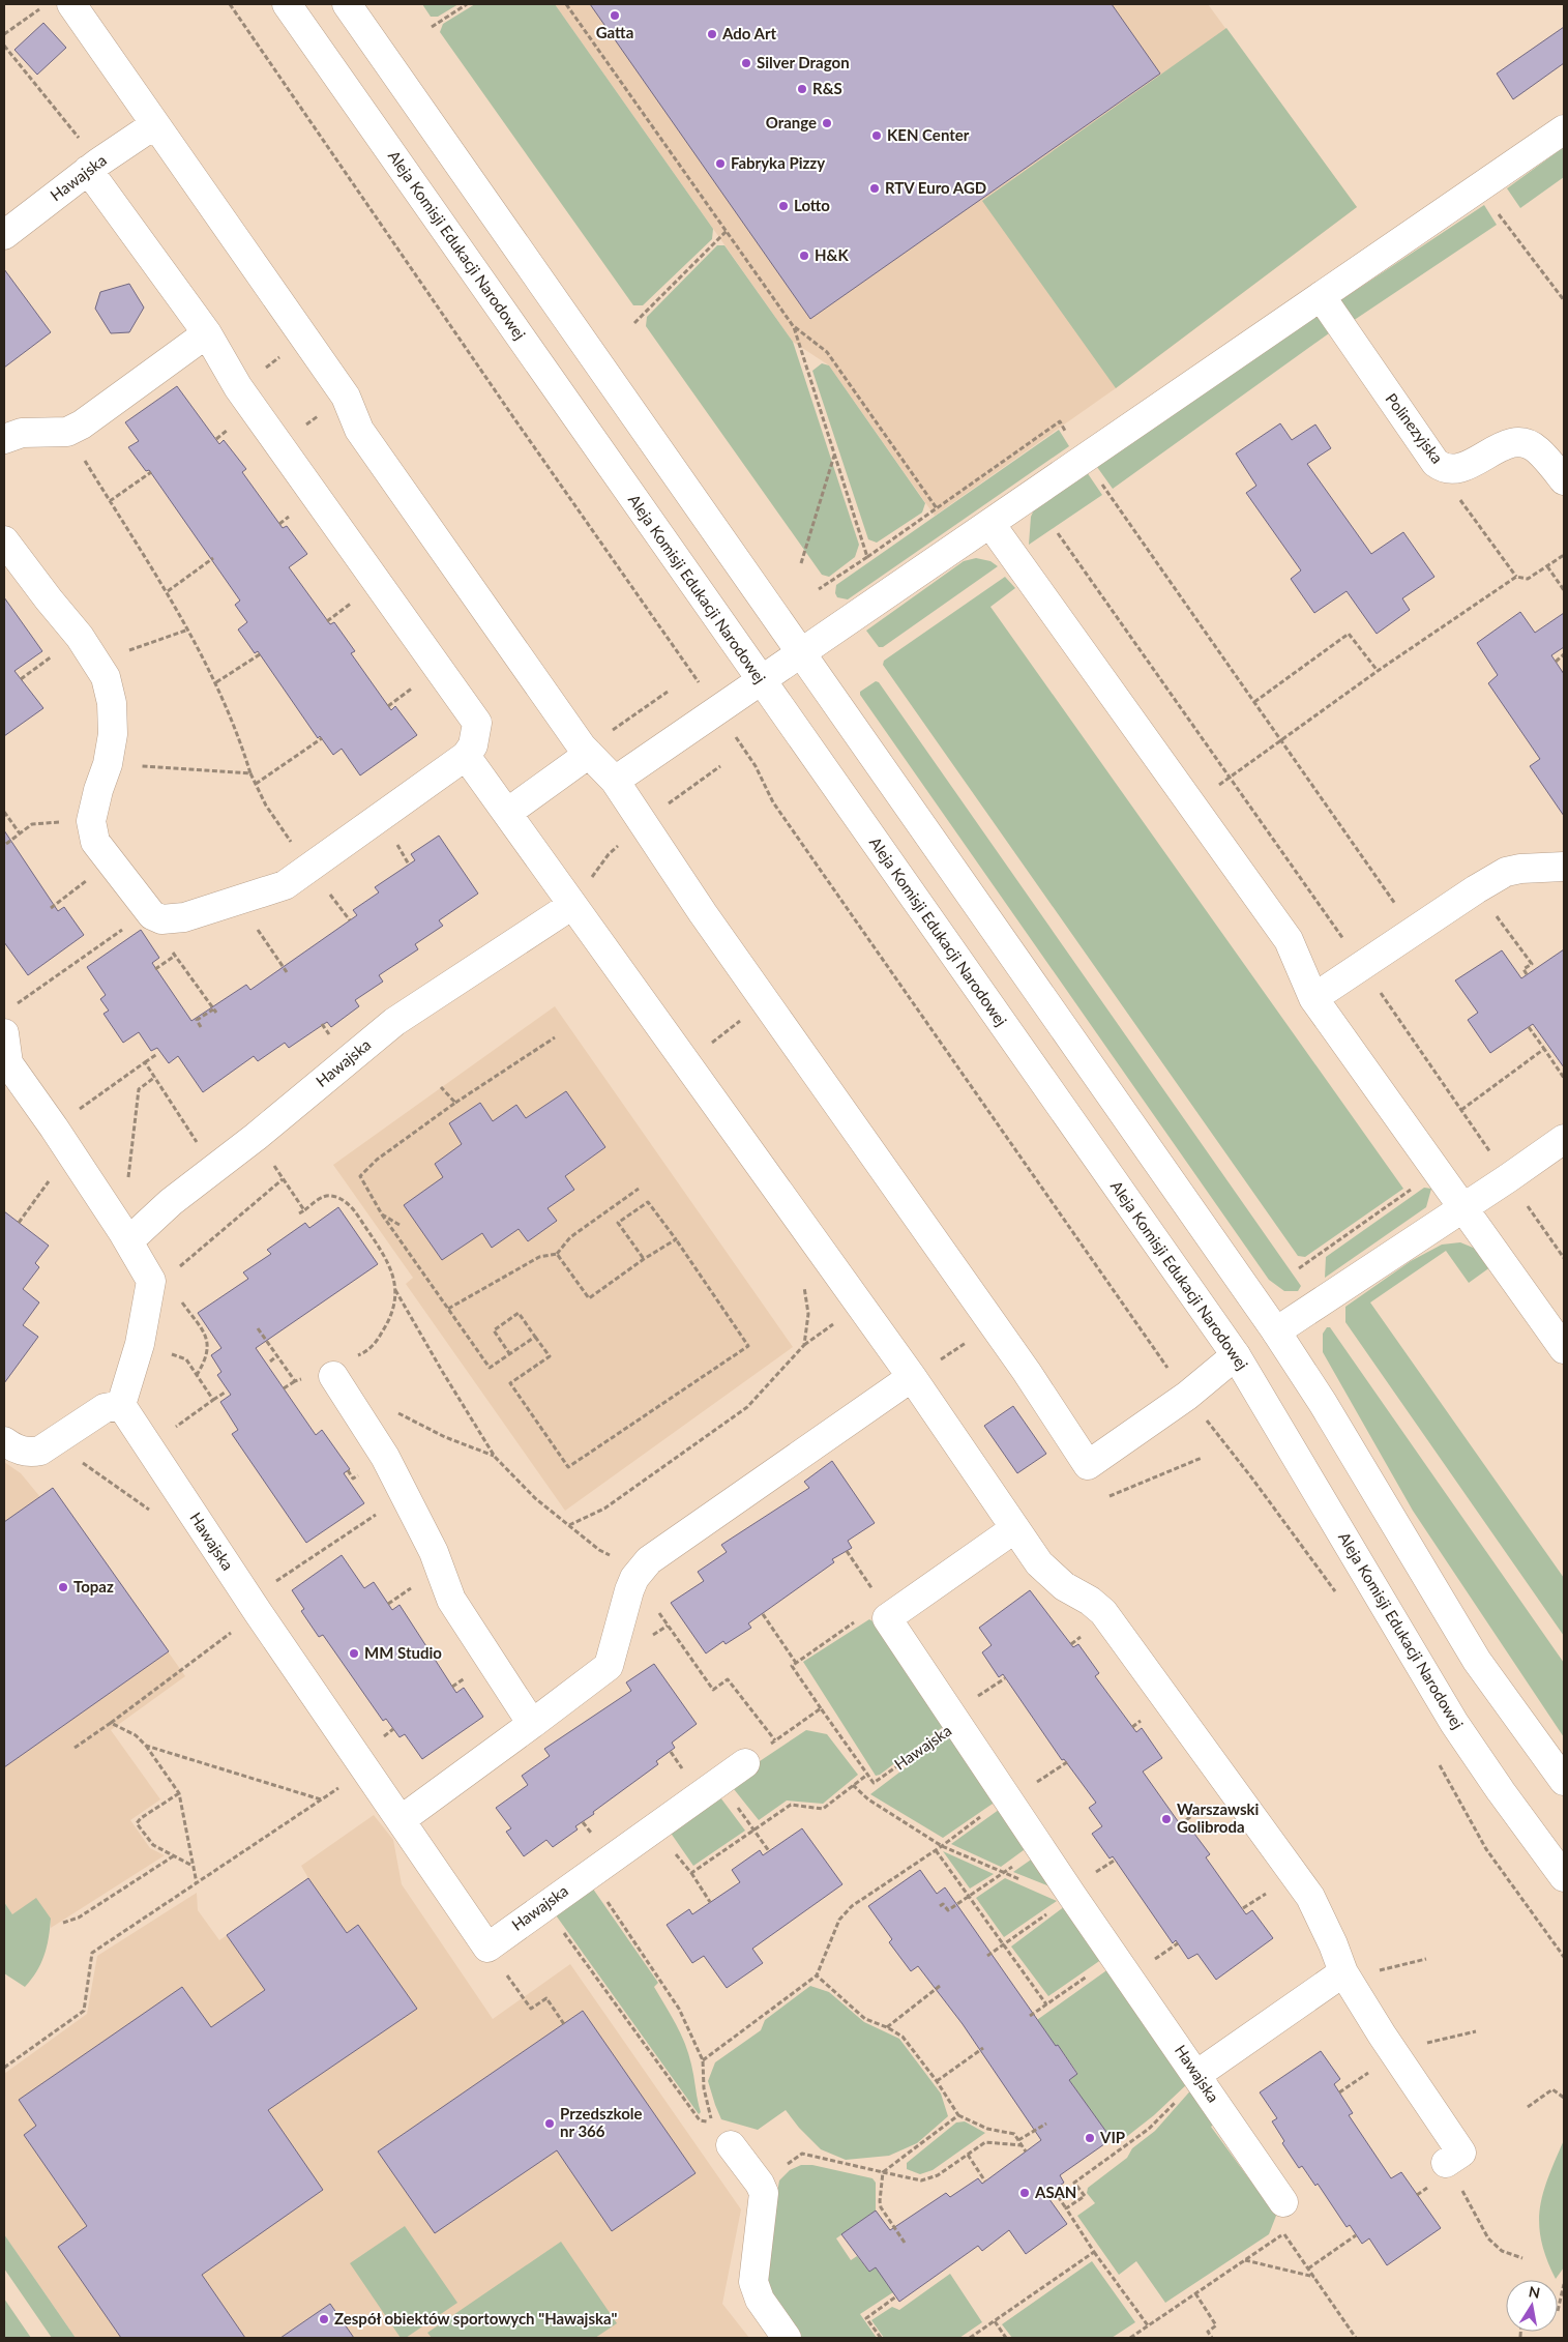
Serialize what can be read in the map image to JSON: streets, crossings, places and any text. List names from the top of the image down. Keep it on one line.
{"streets":{"street":["Hawajska","Aleja Komisji Edukacji Narodowej","Polinezyjska"]},"places":["Gatta","Ado Art","Silver Dragon","R&S","Orange","KEN Center","Fabryka Pizzy","RTV Euro AGD","Lotto","H&K","Topaz","MM Studio","Warszawski Golibroda","Przedszkole nr 366","VIP","ASAN","Zespół obiektów sportowych \"Hawajska\""],"north":"top"}
